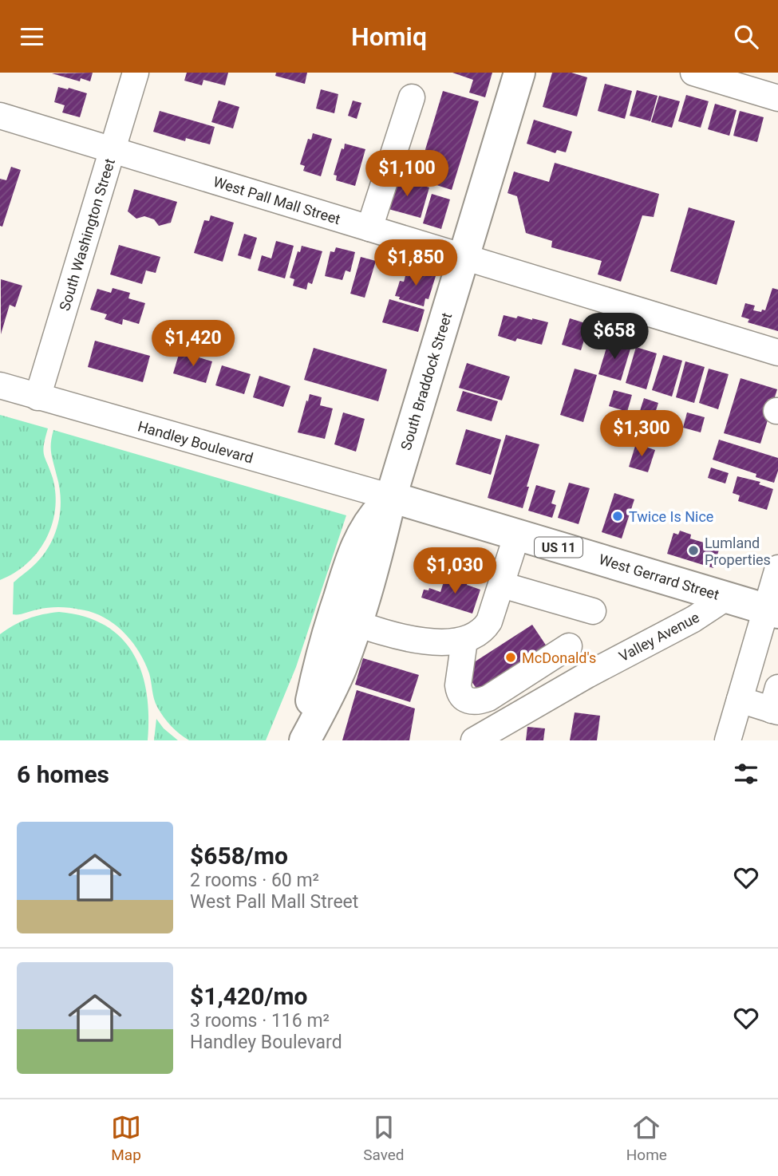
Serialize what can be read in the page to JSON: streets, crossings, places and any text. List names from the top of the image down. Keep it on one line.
{"streets":{"main road":["South Braddock Street","US 11","West Gerrard Street"],"street":["West Pall Mall Street","South Washington Street","Handley Boulevard","Valley Avenue"]},"crossings":[["West Pall Mall Street","South Washington Street"],["West Pall Mall Street","South Braddock Street"],["South Washington Street","Handley Boulevard"],["South Braddock Street","Handley Boulevard"],["South Braddock Street","West Gerrard Street"],["Handley Boulevard","West Gerrard Street"],["West Gerrard Street","Valley Avenue"]],"places":["Twice Is Nice","Lumland Properties","McDonald's"],"page":{"header":"Homiq","price":["$1,100","$1,850","$658","$1,420","$1,300","$1,030"],"heading":"6 homes","list":[{"name":"$658/mo","note":"2 rooms · 60 m² · West Pall Mall Street"},{"name":"$1,420/mo","note":"3 rooms · 116 m² · Handley Boulevard"}],"tabs":["Map","Saved","Home"]}}
